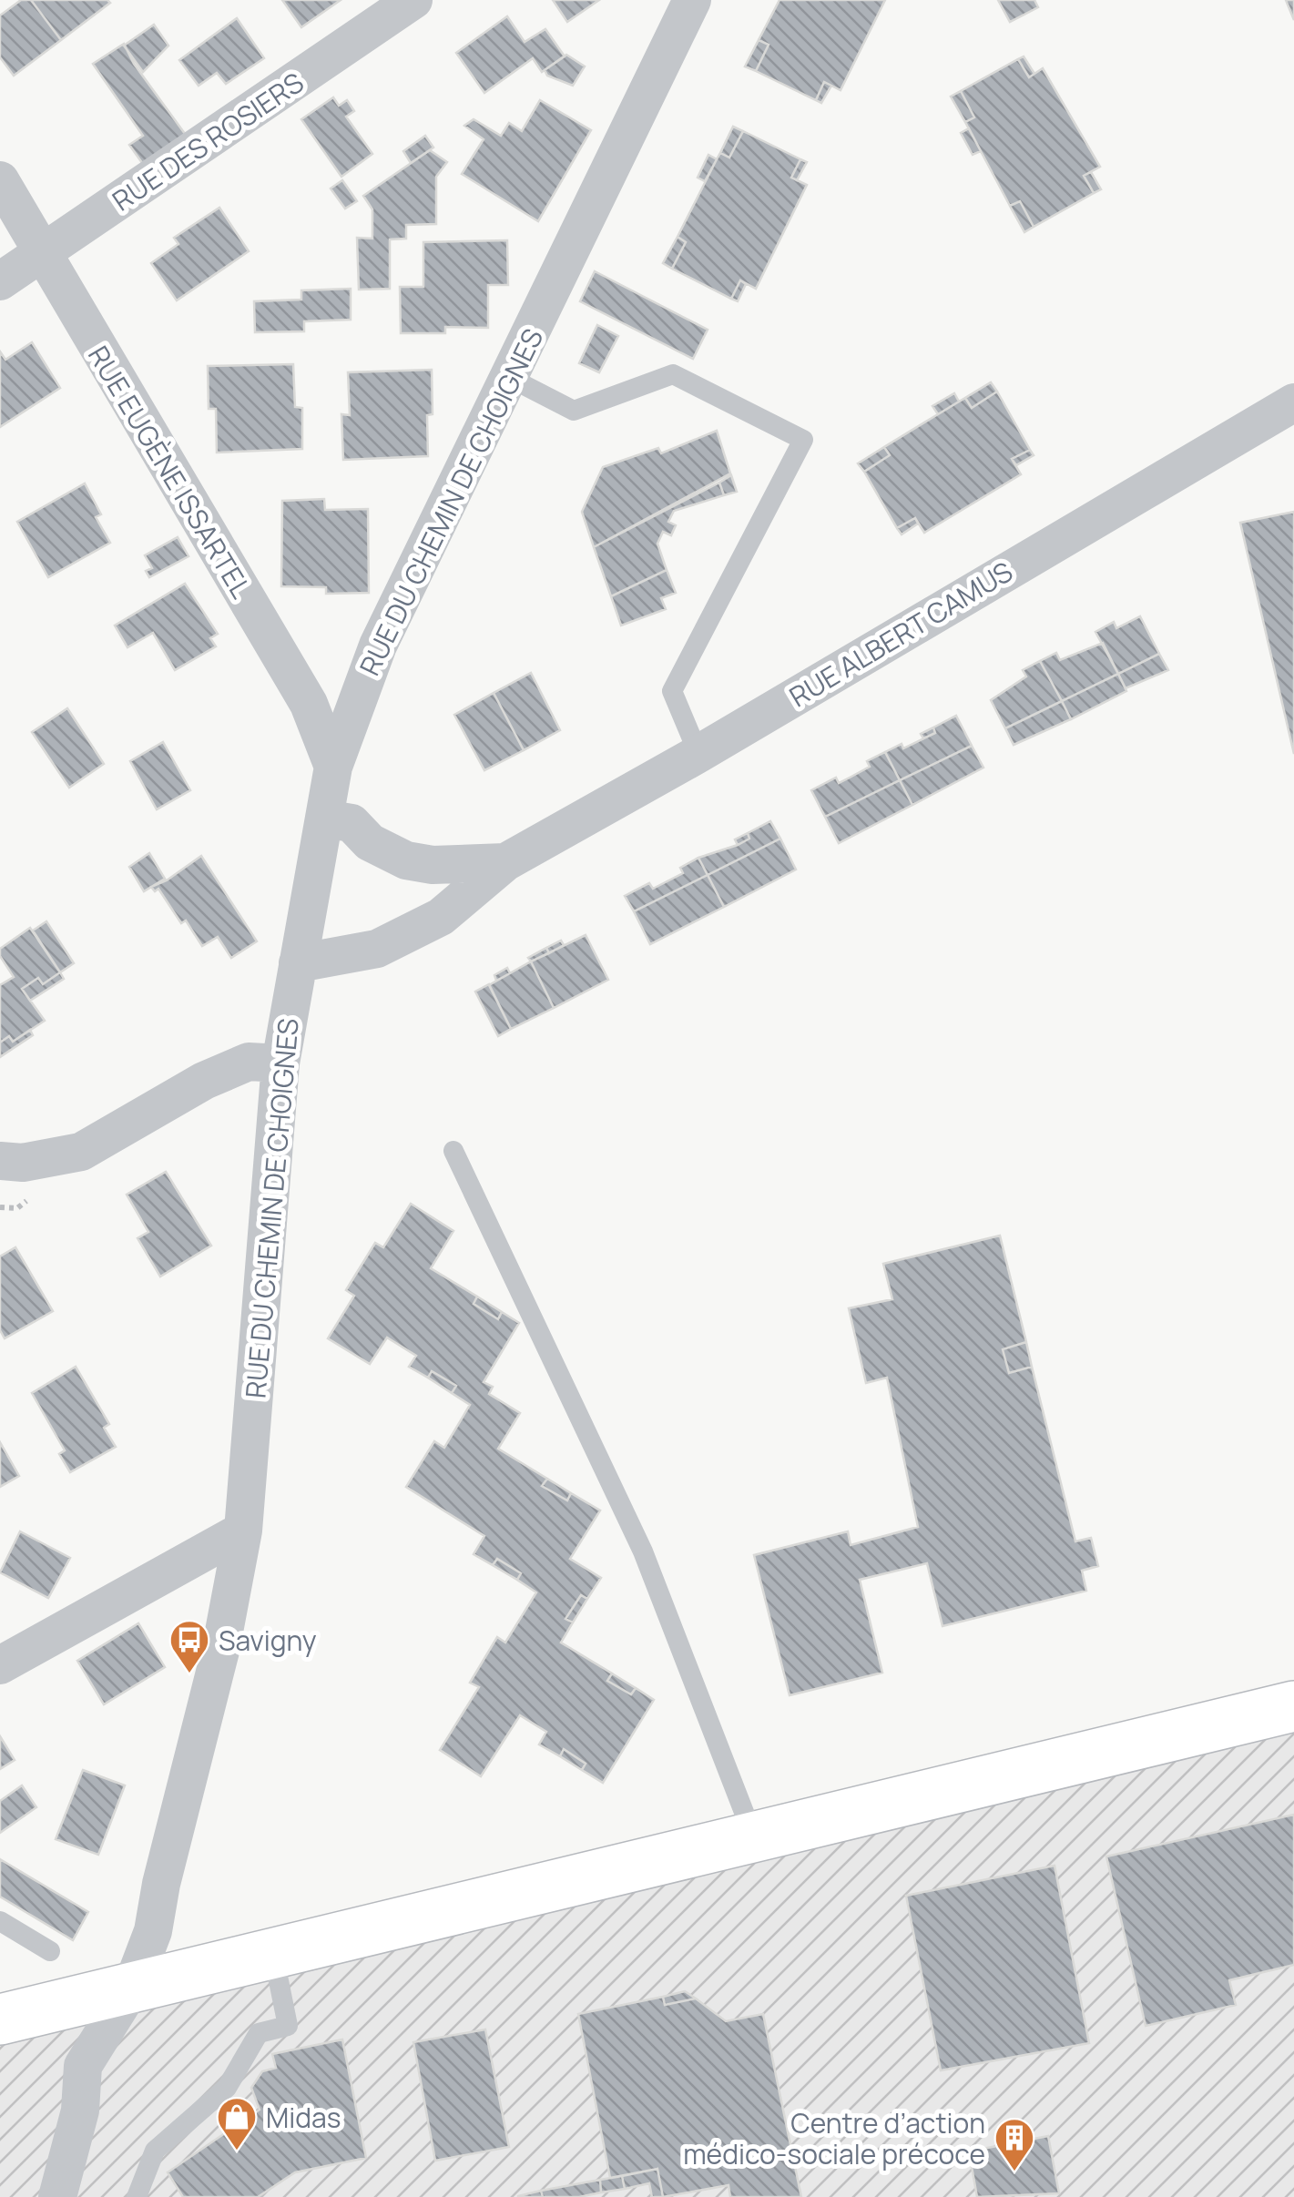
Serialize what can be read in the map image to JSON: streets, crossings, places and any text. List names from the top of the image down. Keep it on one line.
{"streets":{"street":["RUE DES ROSIERS","RUE EUGÈNE ISSARTEL","RUE DU CHEMIN DE CHOIGNES","RUE ALBERT CAMUS"]},"crossings":[["RUE DES ROSIERS","RUE EUGÈNE ISSARTEL"],["RUE EUGÈNE ISSARTEL","RUE DU CHEMIN DE CHOIGNES"],["RUE DU CHEMIN DE CHOIGNES","RUE ALBERT CAMUS"]],"places":{"bus stop":["Savigny"],"shop":["Midas"],"building":["Centre d’action médico-sociale précoce"]}}
